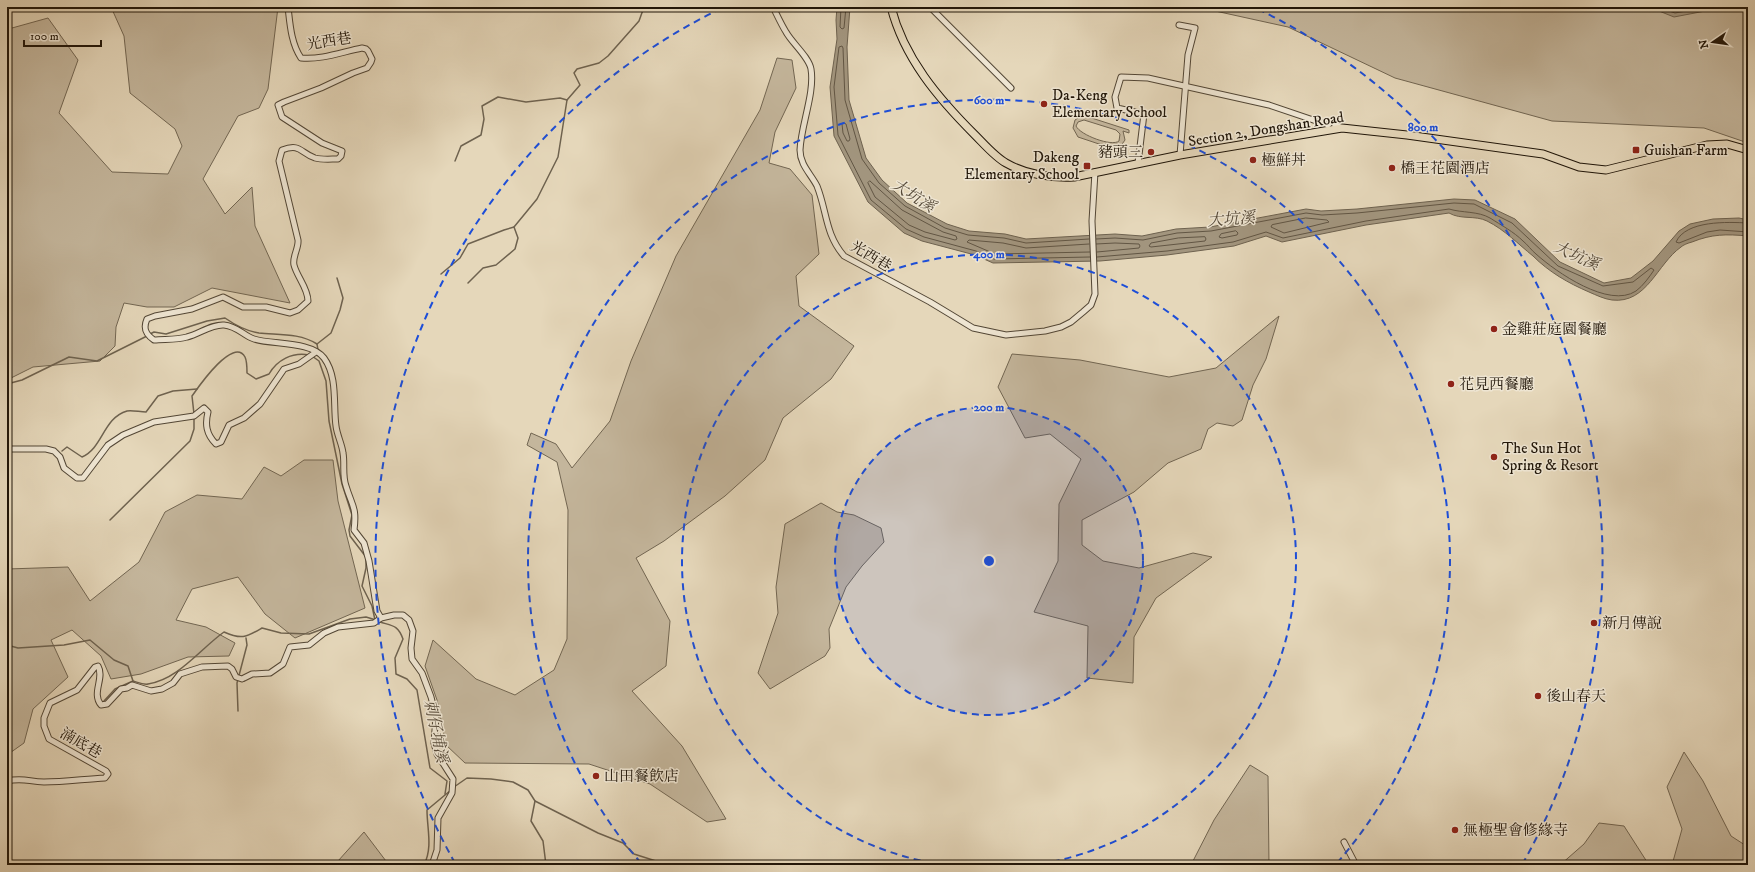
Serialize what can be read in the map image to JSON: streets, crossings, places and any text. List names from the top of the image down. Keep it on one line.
{"streets":{"main road":["Section 2, Dongshan Road"],"street":["光西巷","湳底巷"]},"crossings":[["光西巷","Section 2, Dongshan Road"]],"water":["大坑溪","刺仔埔溪"],"places":{"other":["Da-Keng Elementary School","豬頭三","極鮮丼","橋王花園酒店","金雞莊庭園餐廳","花見西餐廳","The Sun Hot Spring & Resort","新月傳說","後山春天","山田餐飲店","無極聖會修緣寺"],"transit":["Guishan Farm","Dakeng Elementary School"]},"scale_bar":"100 m","north":"left","rings":["600 m","800 m","400 m","200 m"]}
